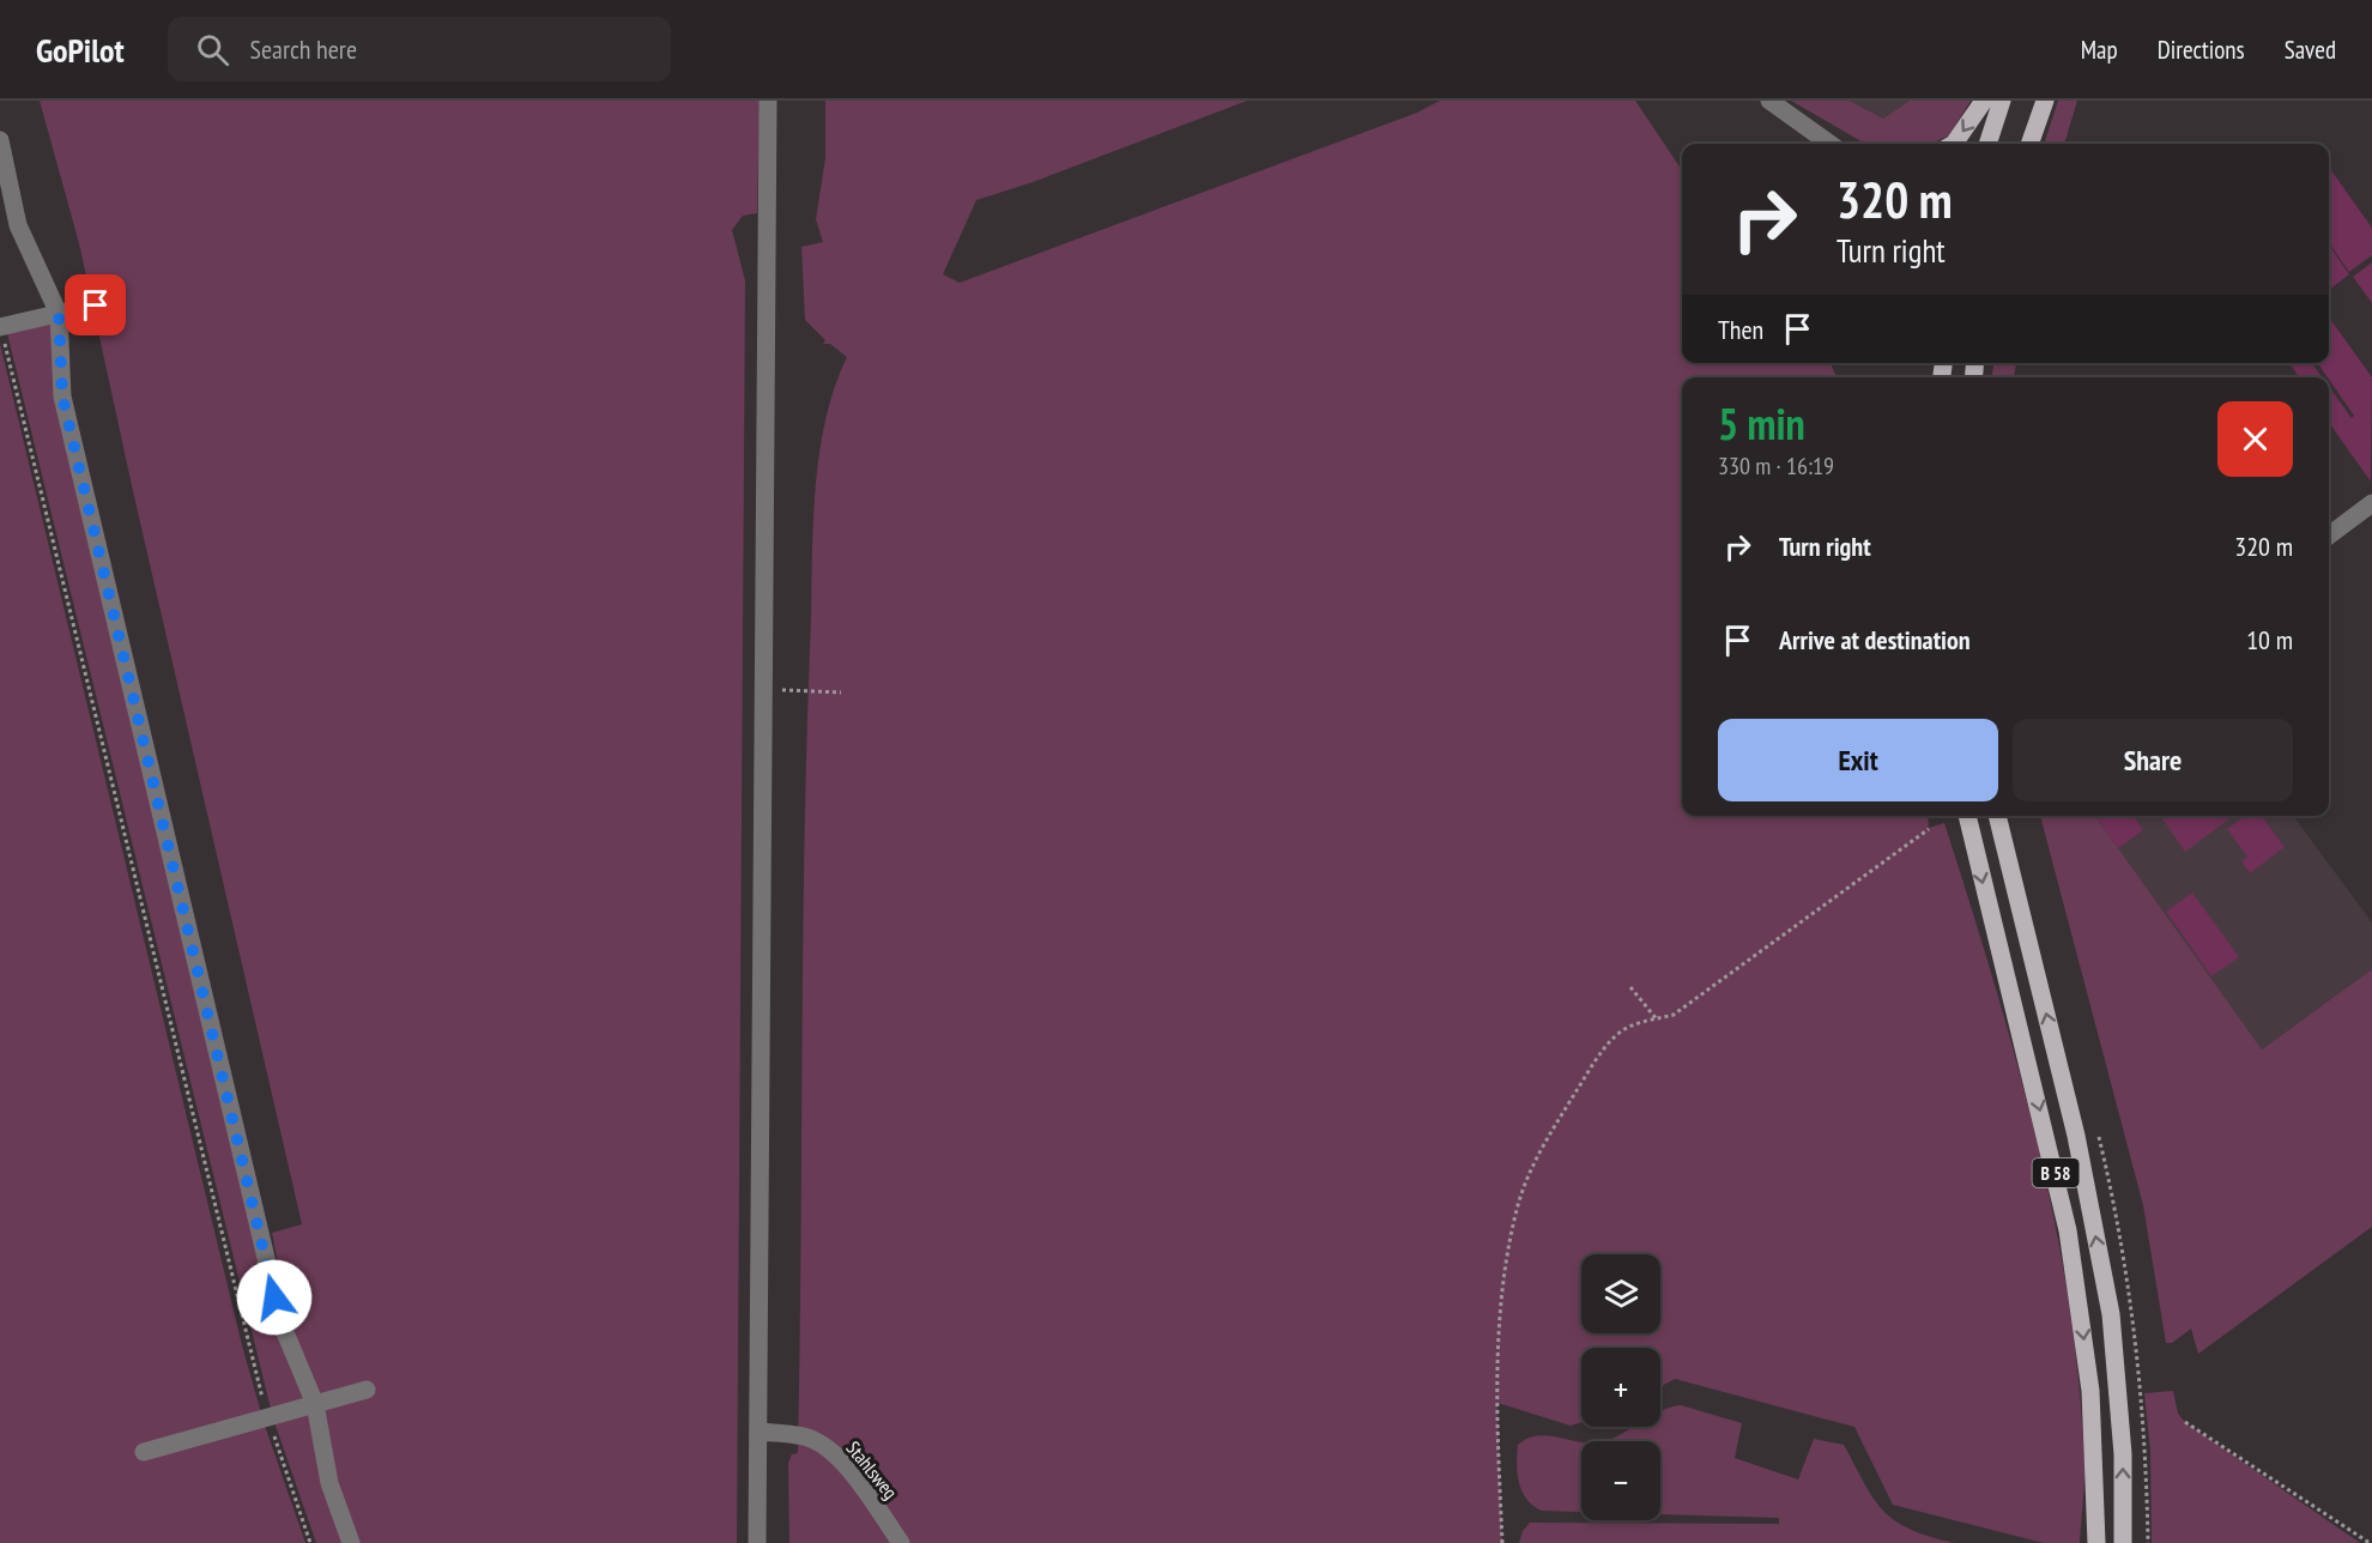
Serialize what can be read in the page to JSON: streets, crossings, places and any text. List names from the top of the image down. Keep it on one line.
{"streets":{"main road":["B 58"],"street":["Stahlsweg"]},"page":{"header":"GoPilot","search":"Search here","nav":["Map","Directions","Saved"],"turn":["320 m","Turn right"],"then":"Then","heading":["5 min","330 m · 16:19"],"list":[{"name":"Turn right","value":"320 m"},{"name":"Arrive at destination","value":"10 m"}],"buttons":["Exit","Share"],"map_buttons":["+","−"]}}
